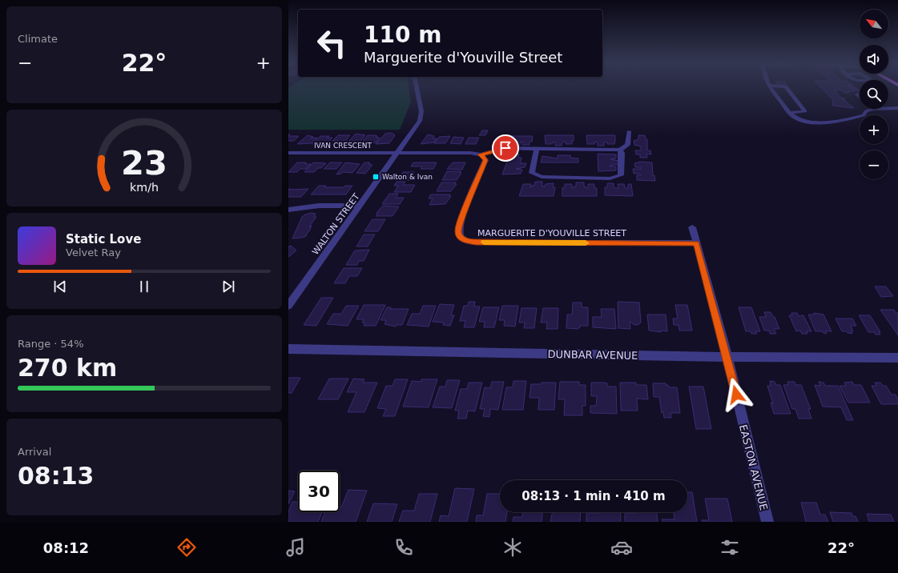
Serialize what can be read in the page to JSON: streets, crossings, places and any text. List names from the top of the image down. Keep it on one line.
{"streets":{"street":["IVAN CRESCENT","WALTON STREET","MARGUERITE D'YOUVILLE STREET","DUNBAR AVENUE","EASTON AVENUE"]},"crossings":[["IVAN CRESCENT","WALTON STREET"],["MARGUERITE D'YOUVILLE STREET","EASTON AVENUE"],["DUNBAR AVENUE","EASTON AVENUE"]],"places":{"transit":["Walton & Ivan"]},"north":"top left","page":{"tile":["Climate",["Range · 54%","270 km"],["Arrival","08:13"]],"map_buttons":["+","−"],"turn":["110 m","Marguerite d'Youville Street"],"heat":["−","22°","+"],"song":["Static Love","Velvet Ray"],"limit":"30","trip":"08:13 · 1 min · 410 m","tabs":["08:12","22°"],"gauge":["23","km/h"]}}
